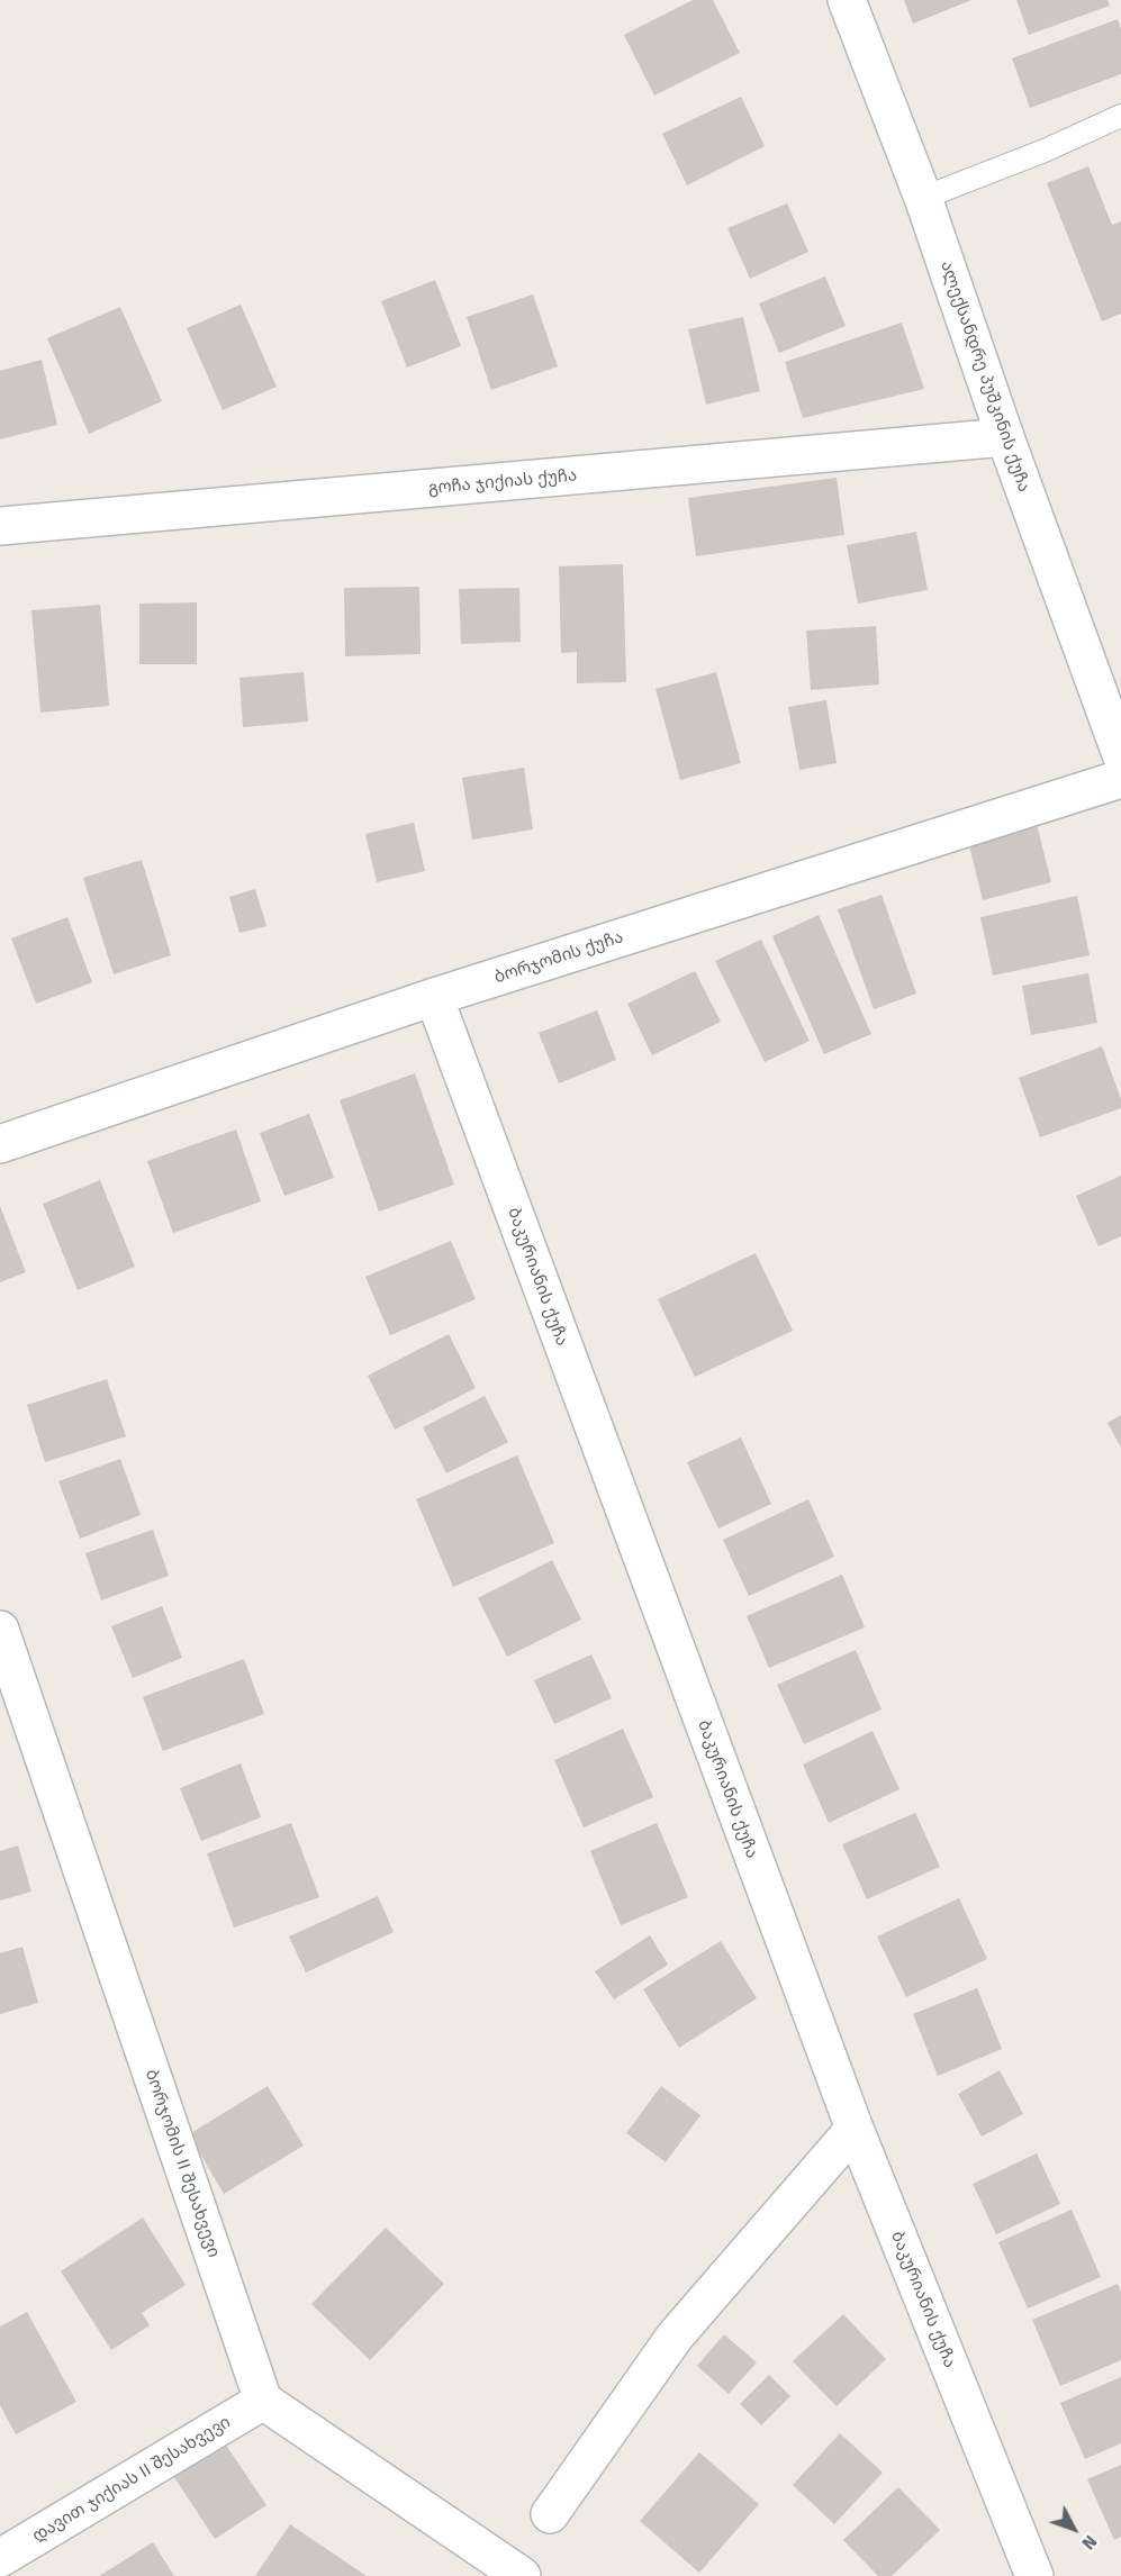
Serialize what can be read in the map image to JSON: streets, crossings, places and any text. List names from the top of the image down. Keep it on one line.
{"streets":{"street":["ალექსანდრე პუშკინის ქუჩა","გოჩა ჯიქიას ქუჩა","ბორჯომის ქუჩა","ბაკურიანის ქუჩა","ბორჯომის II შესახვევი","დავით ჯიქიას II შესახვევი"]},"crossings":[["ალექსანდრე პუშკინის ქუჩა","გოჩა ჯიქიას ქუჩა"],["ბორჯომის ქუჩა","ბაკურიანის ქუჩა"],["ბორჯომის II შესახვევი","დავით ჯიქიას II შესახვევი"]],"north":"bottom right"}
